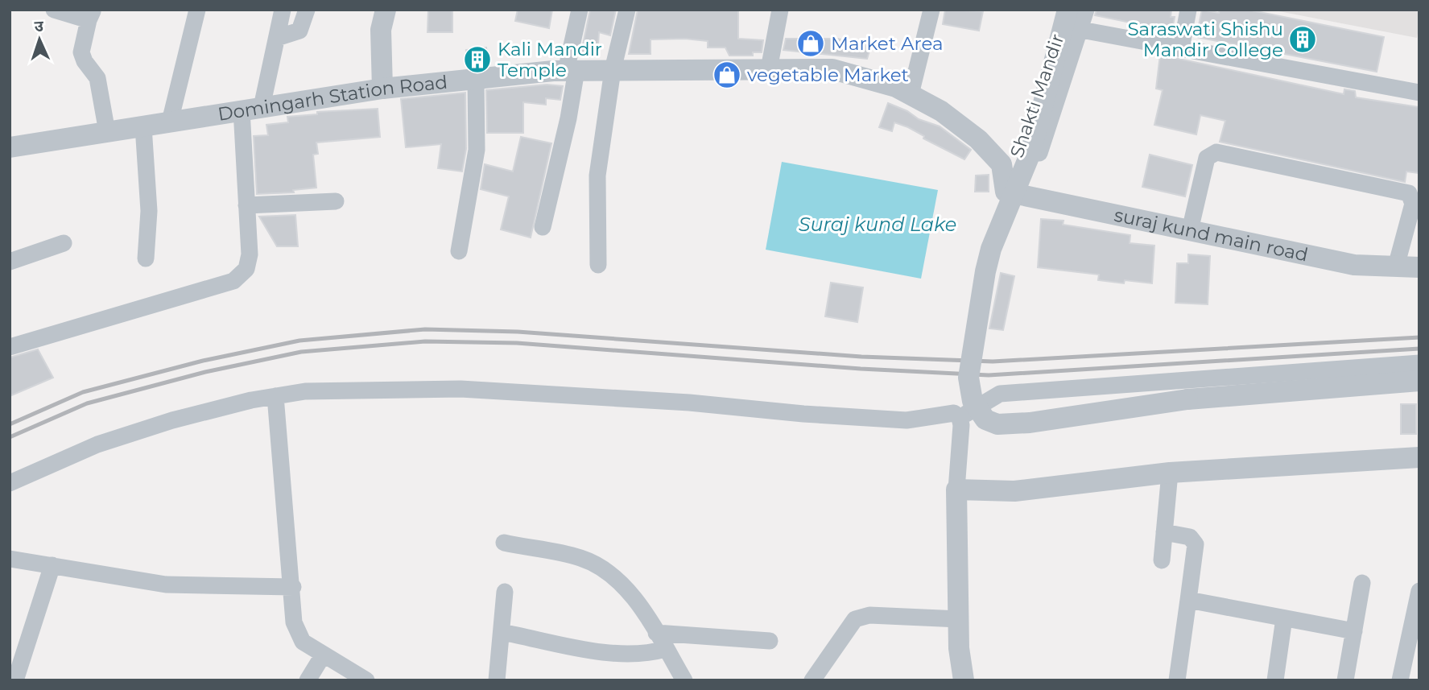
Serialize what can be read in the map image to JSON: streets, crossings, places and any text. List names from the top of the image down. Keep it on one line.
{"streets":{"street":["Shakti Mandir","Domingarh Station Road","suraj kund main road"]},"crossings":[["Shakti Mandir","Domingarh Station Road"],["Shakti Mandir","suraj kund main road"],["Domingarh Station Road","suraj kund main road"]],"water":["Suraj kund Lake"],"places":{"building":["Saraswati Shishu Mandir College","Kali Mandir Temple"],"shop":["Market Area","vegetable Market"]},"north":"top"}
